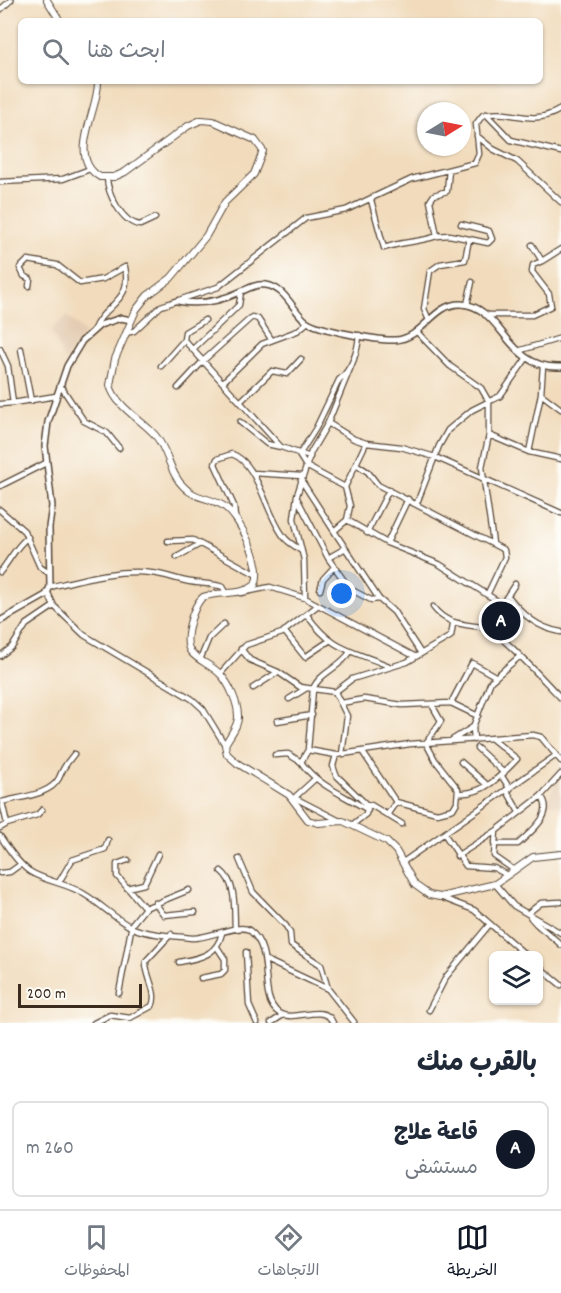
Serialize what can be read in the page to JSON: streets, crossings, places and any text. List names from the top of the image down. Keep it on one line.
{"scale_bar":"200 m","north":"right","page":{"search":"ابحث هنا","pins":"A","scale":"200 m","heading":"بالقرب منك","list":[{"mark":"A","name":"قاعة علاج","note":"مستشفى","value":"260 m"}],"nav":["الخريطة","الاتجاهات","المحفوظات"]}}
